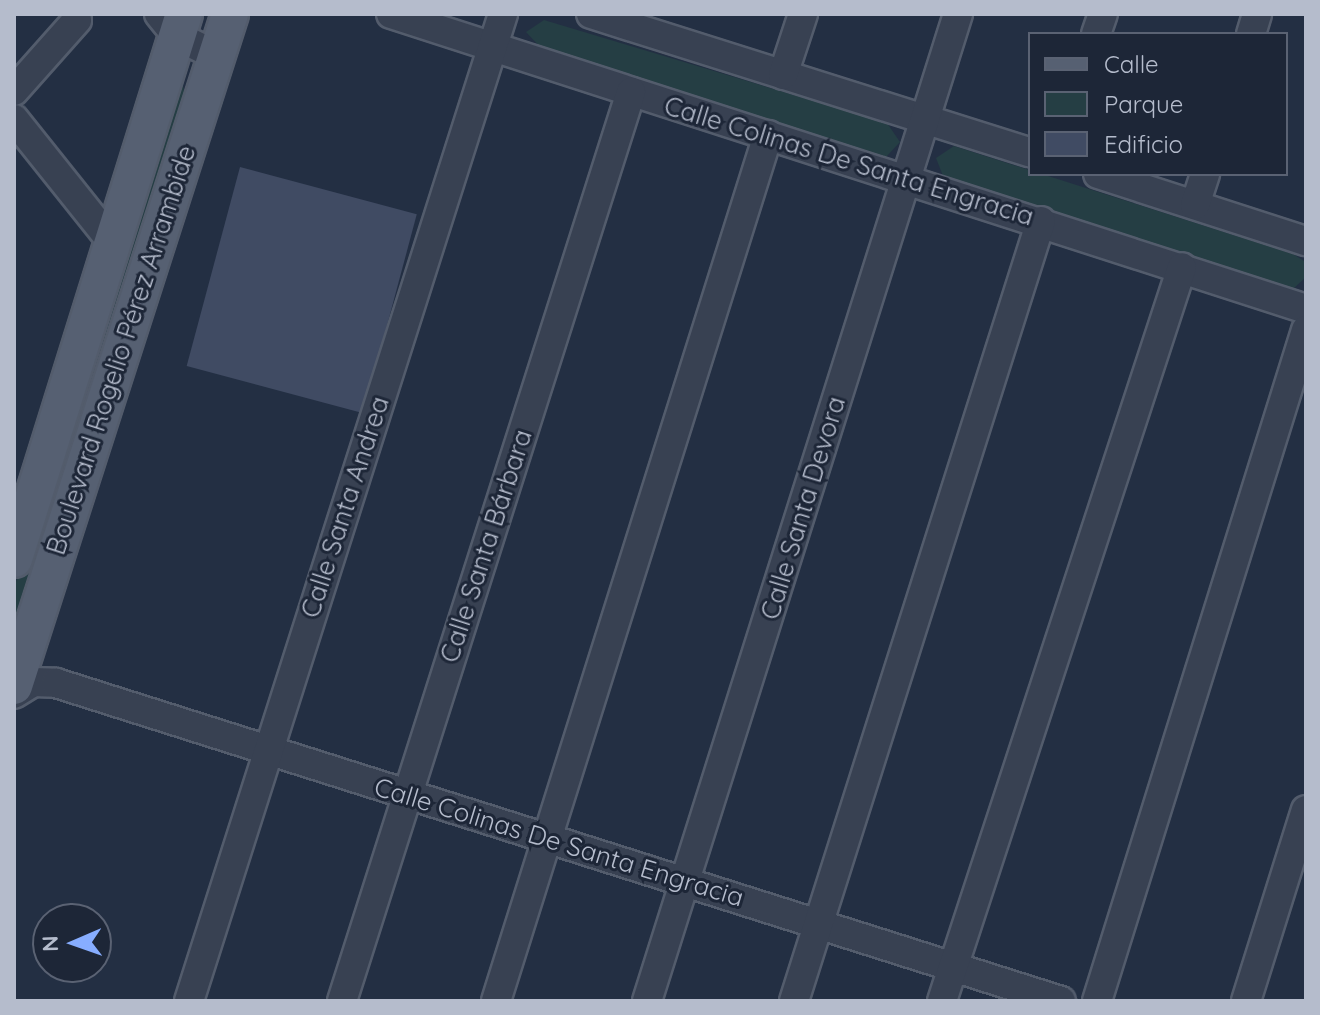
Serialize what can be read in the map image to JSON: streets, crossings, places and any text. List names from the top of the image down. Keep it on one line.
{"streets":{"main road":["Boulevard Rogelio Pérez Arrambide"],"street":["Calle Colinas De Santa Engracia","Calle Santa Andrea","Calle Santa Devora","Calle Santa Bárbara"]},"crossings":[["Calle Colinas De Santa Engracia","Calle Santa Andrea"],["Calle Colinas De Santa Engracia","Calle Santa Devora"],["Calle Colinas De Santa Engracia","Calle Santa Bárbara"]],"legend":["Calle","Parque","Edificio"],"north":"left"}
